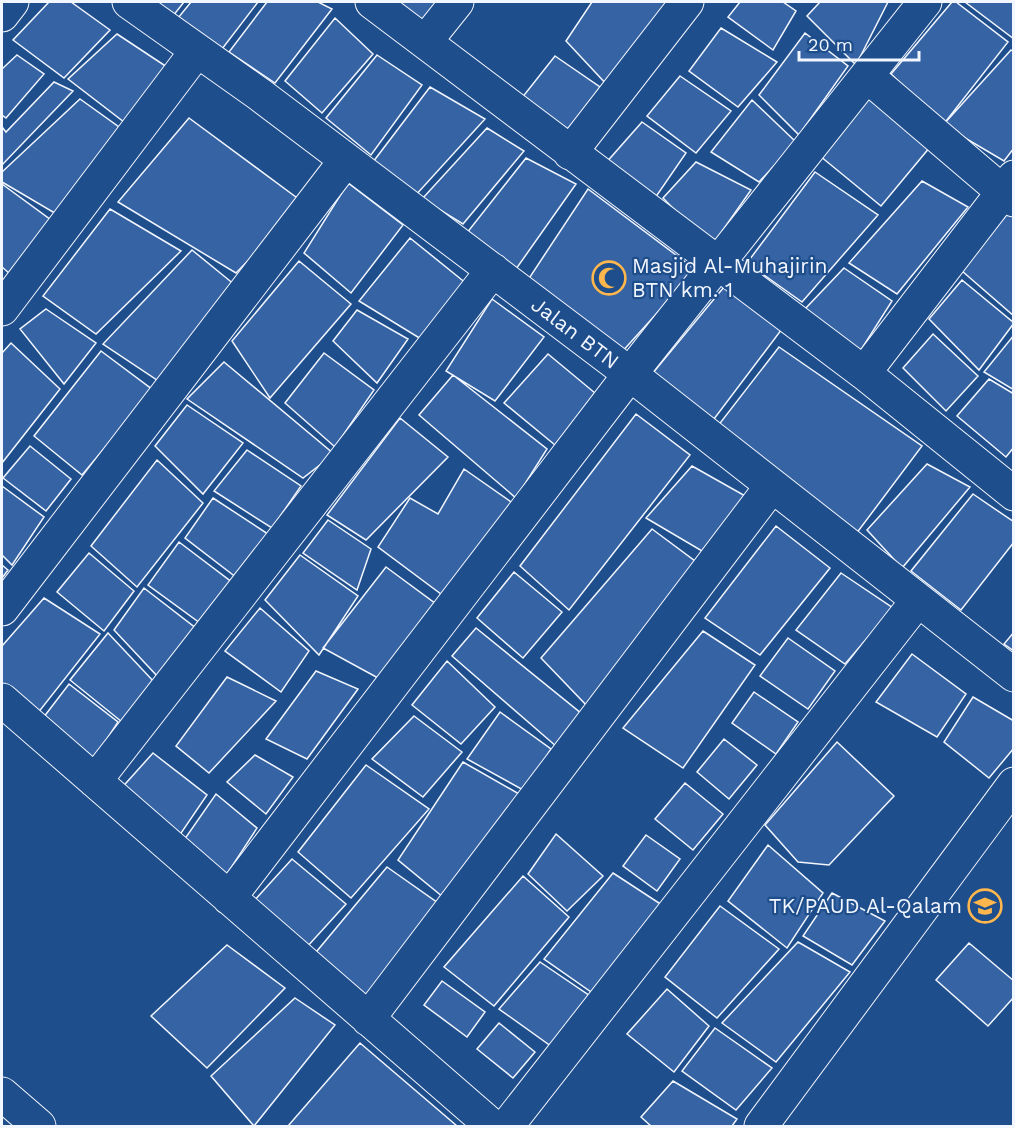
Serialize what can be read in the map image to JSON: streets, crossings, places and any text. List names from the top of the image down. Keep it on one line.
{"streets":{"street":["Jalan BTN"]},"places":{"mosque":["Masjid Al-Muhajirin BTN km. 1"],"school or university":["TK/PAUD Al-Qalam"]},"scale_bar":"20 m"}
